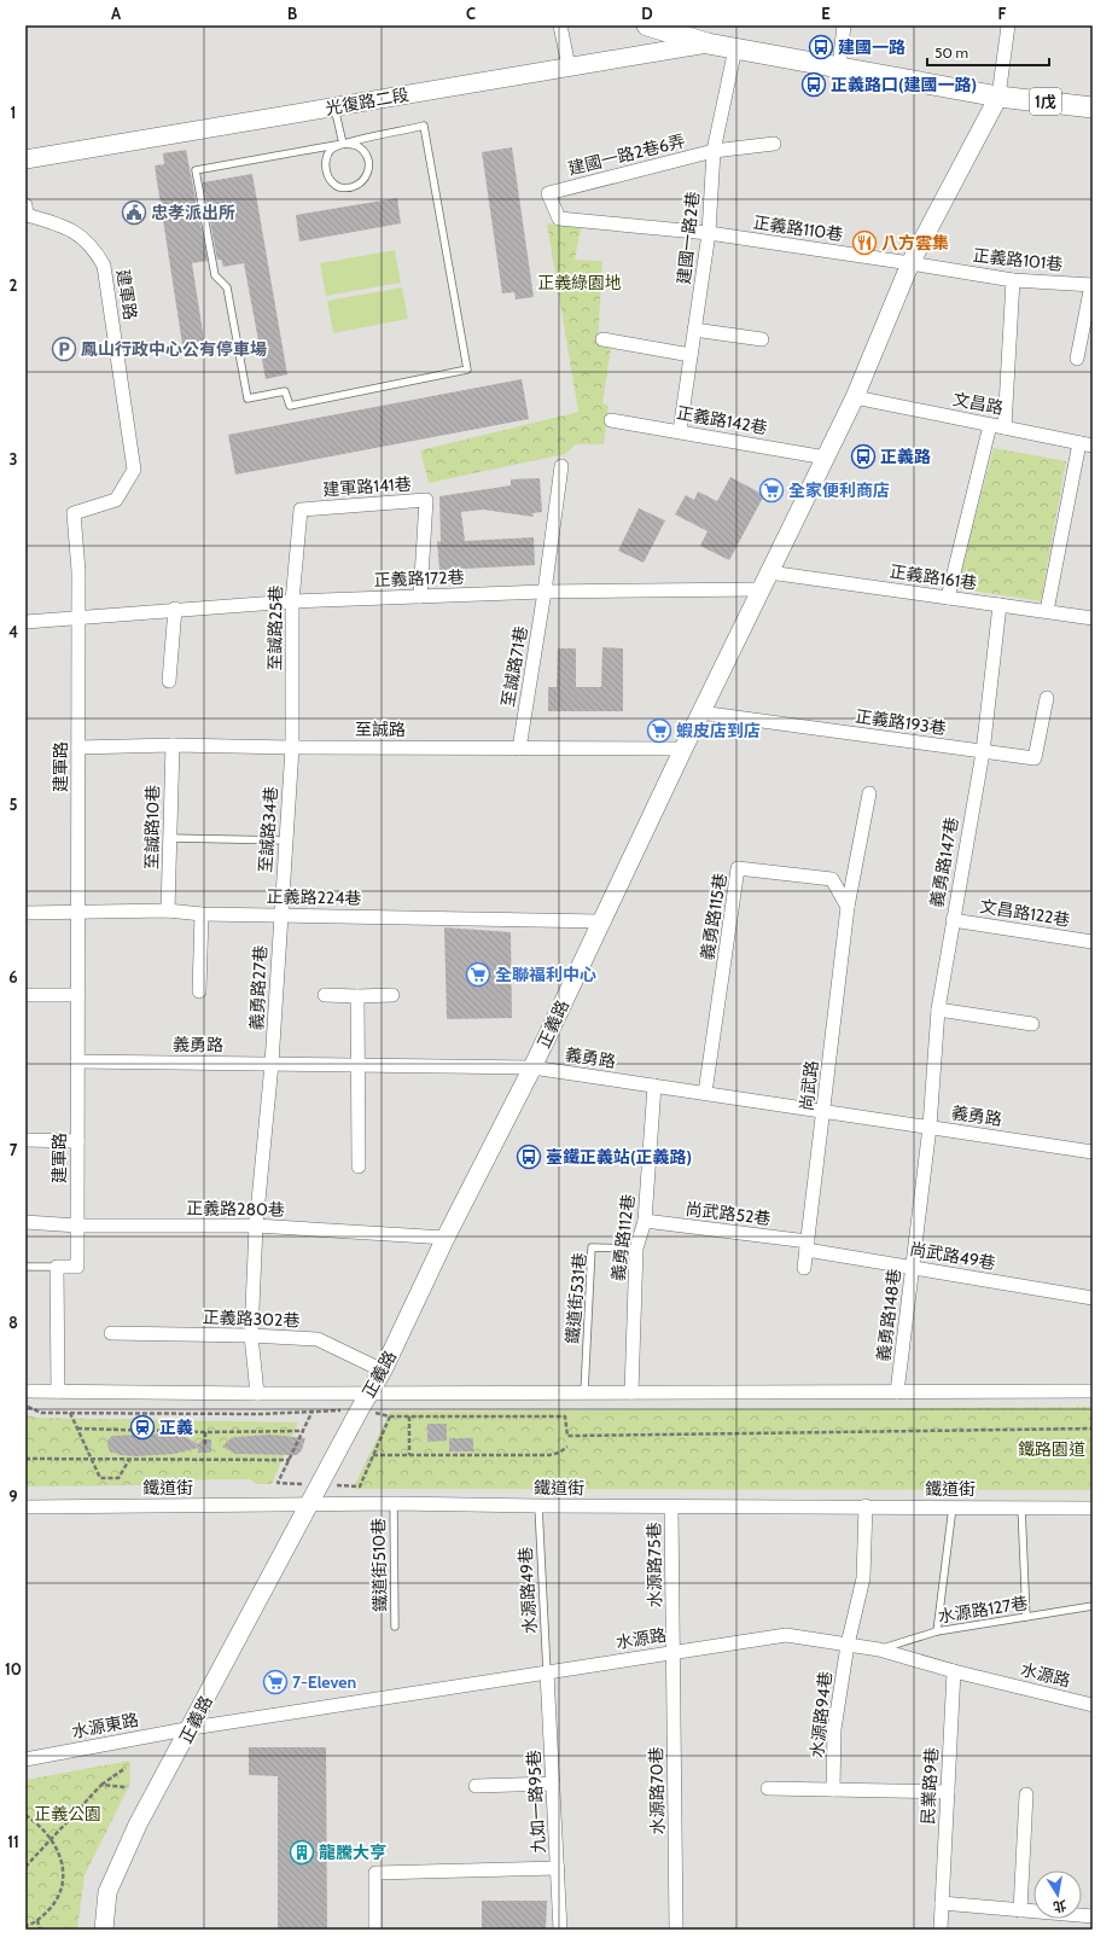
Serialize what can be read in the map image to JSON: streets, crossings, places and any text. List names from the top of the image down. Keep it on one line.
{"streets":{"main road":["1戊"],"street":["光復路二段","建國一路2巷6弄","正義路110巷","建國一路2巷","正義路101巷","建軍路","文昌路","正義路142巷","建軍路141巷","正義路161巷","正義路172巷","至誠路25巷","至誠路71巷","正義路193巷","至誠路","至誠路10巷","至誠路34巷","義勇路147巷","正義路224巷","文昌路122巷","義勇路115巷","義勇路27巷","正義路","義勇路","尚武路","正義路280巷","尚武路52巷","義勇路112巷","尚武路49巷","義勇路148巷","正義路302巷","鐵道街","水源路75巷","水源路","水源路94巷","水源東路","民業路9巷","水源路70巷","九如一路95巷"],"lane":["鐵道街531巷","鐵道街510巷","水源路49巷","水源路127巷"]},"crossings":[["光復路二段","1戊"],["1戊","建國一路2巷"],["1戊","正義路"],["建國一路2巷6弄","正義路110巷"],["建國一路2巷6弄","建國一路2巷"],["正義路110巷","建國一路2巷"],["正義路110巷","正義路101巷"],["正義路110巷","正義路"],["建國一路2巷","正義路142巷"],["正義路101巷","正義路"],["建軍路","正義路172巷"],["建軍路","至誠路"],["建軍路","正義路224巷"],["建軍路","義勇路"],["建軍路","正義路280巷"],["文昌路","正義路"],["正義路142巷","正義路"],["建軍路141巷","正義路172巷"],["建軍路141巷","至誠路25巷"],["正義路161巷","義勇路147巷"],["正義路161巷","正義路"],["正義路172巷","至誠路25巷"],["正義路172巷","至誠路71巷"],["正義路172巷","正義路"],["至誠路25巷","至誠路"],["至誠路25巷","至誠路34巷"],["至誠路71巷","至誠路"],["正義路193巷","義勇路147巷"],["正義路193巷","正義路"],["至誠路","至誠路10巷"],["至誠路","至誠路34巷"],["至誠路","正義路"],["至誠路10巷","正義路224巷"],["至誠路34巷","正義路224巷"],["至誠路34巷","義勇路27巷"],["義勇路147巷","文昌路122巷"],["義勇路147巷","義勇路"],["義勇路147巷","義勇路148巷"],["正義路224巷","義勇路27巷"],["正義路224巷","正義路"],["義勇路115巷","義勇路"],["義勇路115巷","尚武路"],["義勇路27巷","義勇路"],["義勇路27巷","正義路280巷"],["義勇路27巷","正義路302巷"],["正義路","義勇路"],["正義路","正義路280巷"],["正義路","正義路302巷"],["正義路","鐵道街"],["正義路","水源路"],["正義路","水源東路"],["義勇路","尚武路"],["義勇路","義勇路112巷"],["義勇路","義勇路148巷"],["尚武路","尚武路52巷"],["尚武路","尚武路49巷"],["尚武路52巷","義勇路112巷"],["尚武路52巷","尚武路49巷"],["義勇路112巷","鐵道街531巷"],["尚武路49巷","義勇路148巷"],["鐵道街","鐵道街510巷"],["鐵道街","水源路75巷"],["鐵道街","水源路49巷"],["鐵道街","水源路94巷"],["水源路75巷","水源路"],["水源路75巷","水源路70巷"],["水源路49巷","水源路"],["水源路49巷","九如一路95巷"],["水源路127巷","水源路"],["水源路","水源路94巷"],["水源路","水源東路"],["水源路","民業路9巷"],["水源路","水源路70巷"],["水源路","九如一路95巷"]],"parks":["正義綠園地","鐵路園道","正義公園"],"places":{"bus stop":["建國一路","正義路口(建國一路)","正義路","臺鐵正義站(正義路)"],"public building":["忠孝派出所"],"restaurant":["八方雲集"],"parking":["鳳山行政中心公有停車場"],"supermarket":["全家便利商店","蝦皮店到店","全聯福利中心","7-Eleven"],"station":["正義"],"building":["龍騰大亨"]},"scale_bar":"50 m","north":"bottom","grid":{"columns":["A","B","C","D","E","F"],"rows":["1","2","3","4","5","6","7","8","9","10","11"]}}
